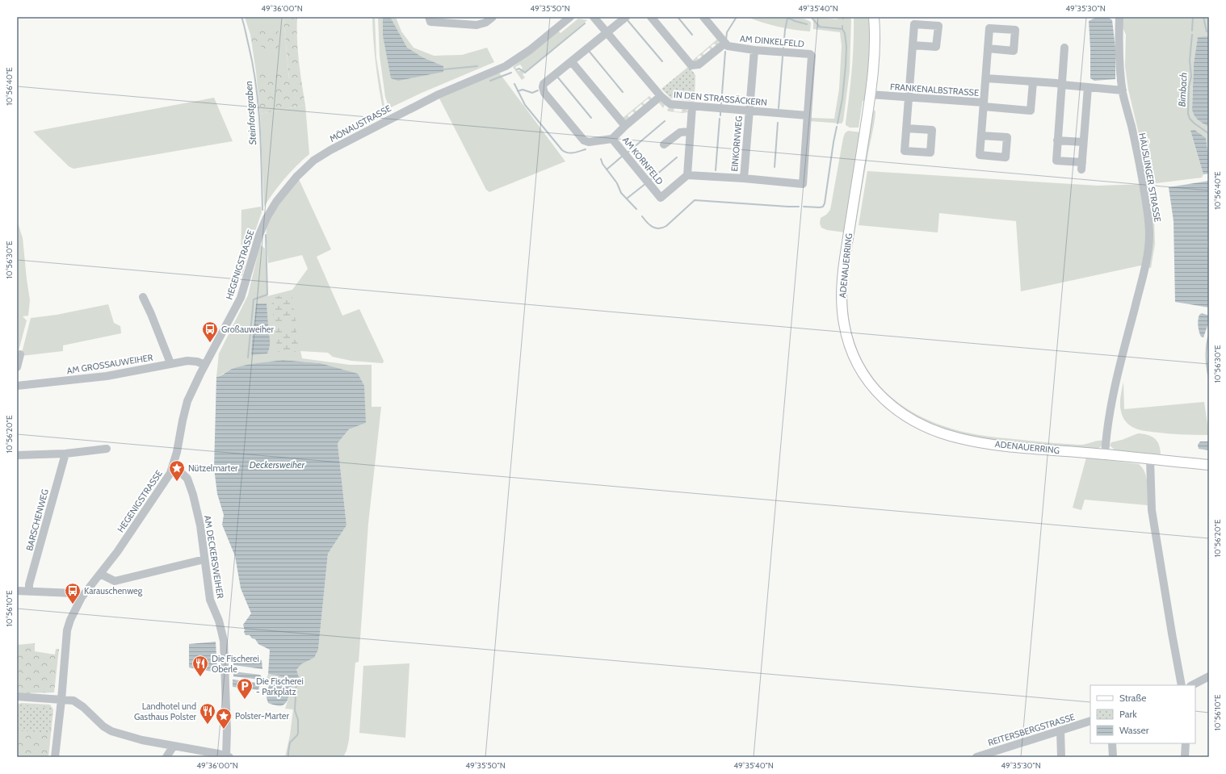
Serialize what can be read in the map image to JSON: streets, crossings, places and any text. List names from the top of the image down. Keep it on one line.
{"streets":{"main road":["ADENAUERRING"],"street":["AM DINKELFELD","FRANKENALBSTRASSE","IN DEN STRASSÄCKERN","MÖNAUSTRASSE","EINKORNWEG","AM KORNFELD","HÄUSLINGER STRASSE","HEGENIGSTRASSE","AM GROSSAUWEIHER","BARSCHENWEG","AM DECKERSWEIHER","REITERSBERGSTRASSE"]},"crossings":[["AM DINKELFELD","IN DEN STRASSÄCKERN"],["AM DINKELFELD","EINKORNWEG"],["FRANKENALBSTRASSE","HÄUSLINGER STRASSE"],["FRANKENALBSTRASSE","ADENAUERRING"],["IN DEN STRASSÄCKERN","EINKORNWEG"],["IN DEN STRASSÄCKERN","AM KORNFELD"],["MÖNAUSTRASSE","HEGENIGSTRASSE"],["HÄUSLINGER STRASSE","ADENAUERRING"],["HEGENIGSTRASSE","AM GROSSAUWEIHER"],["HEGENIGSTRASSE","AM DECKERSWEIHER"]],"water":["Bimbach","Steinforstgraben","Deckersweiher"],"places":{"bus stop":["Großauweiher","Karauschenweg"],"place":["Nützelmarter","Polster-Marter"],"restaurant":["Die Fischerei Oberle","Landhotel und Gasthaus Polster"],"parking":["Die Fischerei - Parkplatz"]},"legend":["Straße","Park","Wasser"],"coordinates":["49°36'00\"N","49°35'50\"N","49°35'40\"N","49°35'30\"N","10°56'40\"E","10°56'30\"E","10°56'20\"E","10°56'10\"E"]}
